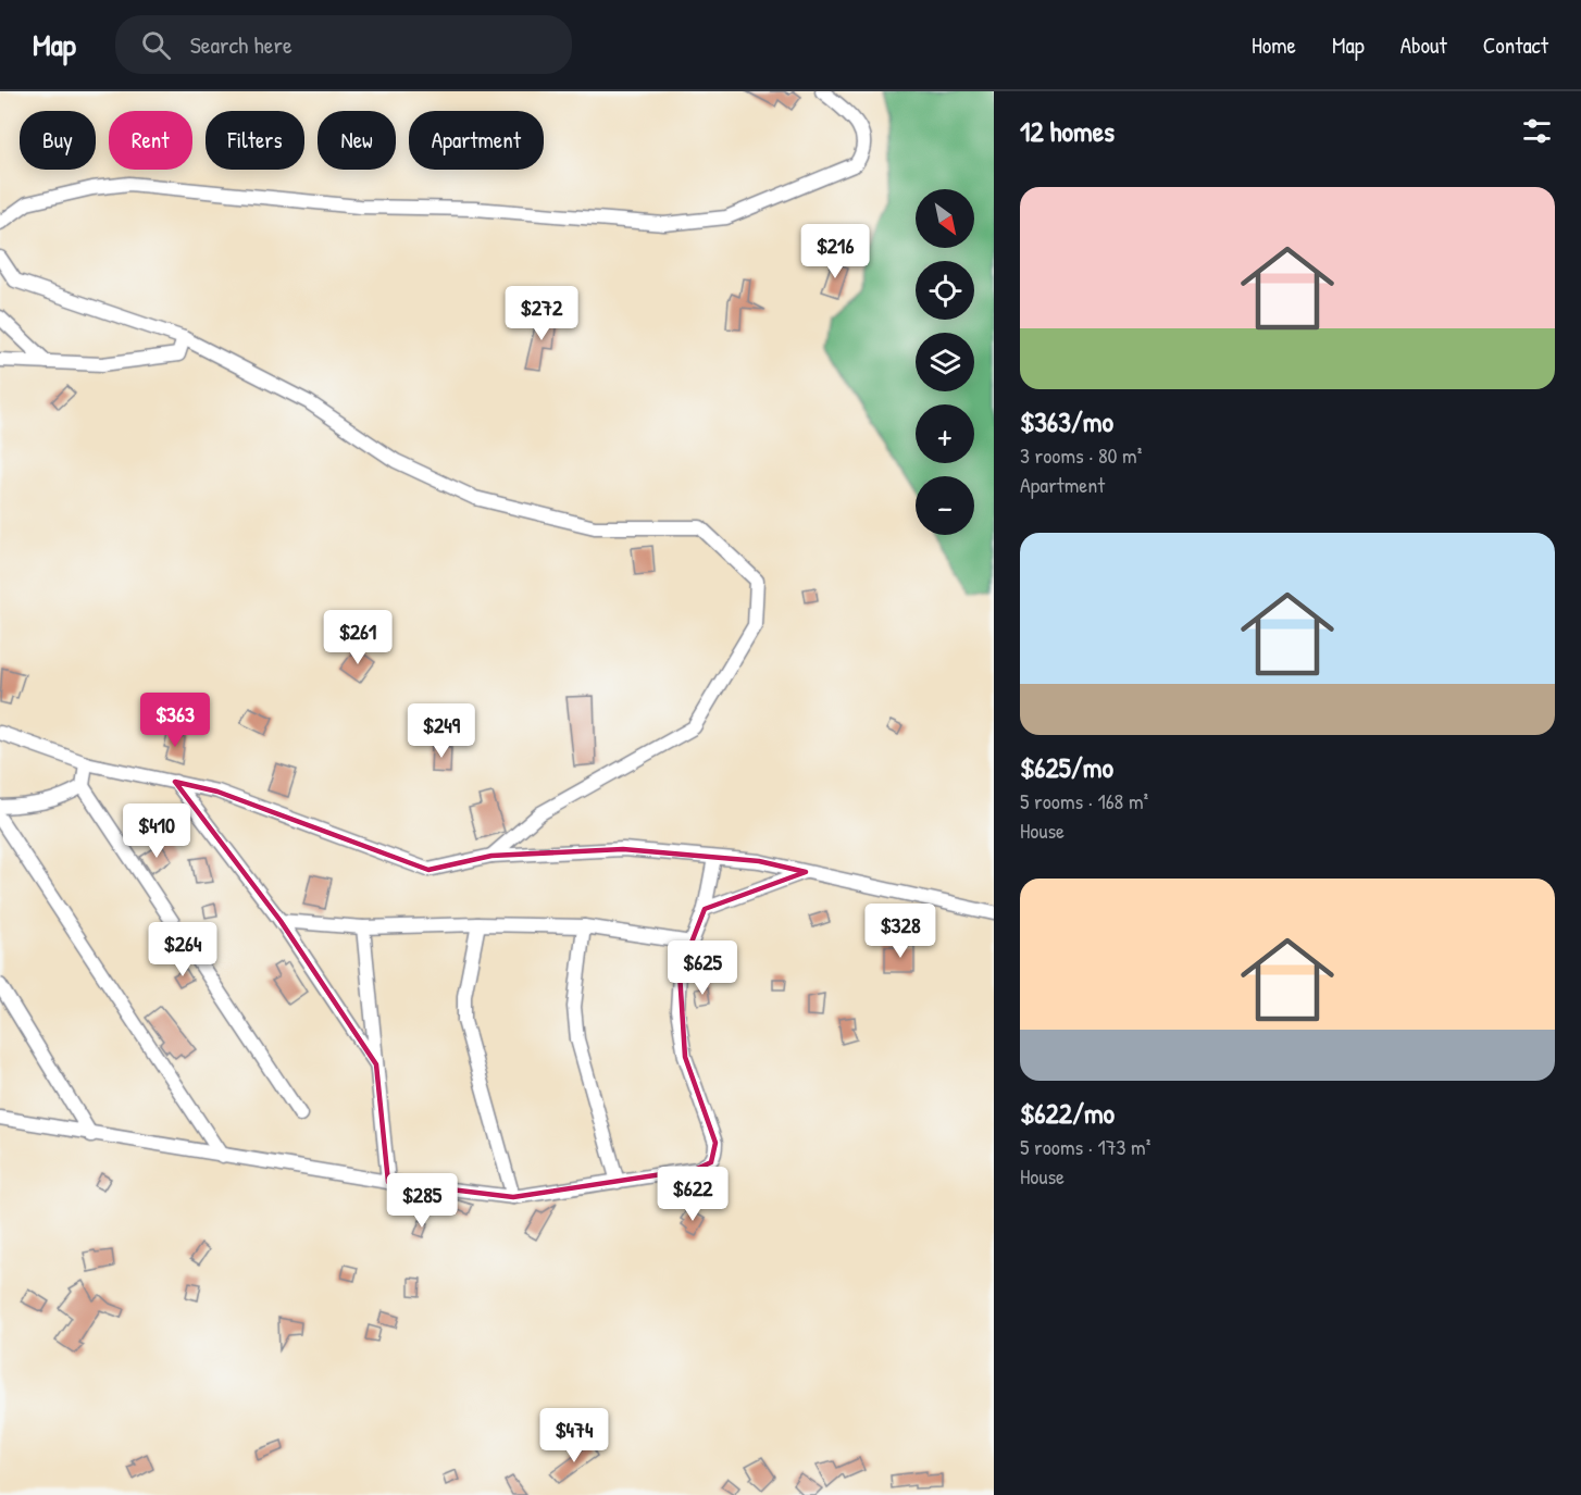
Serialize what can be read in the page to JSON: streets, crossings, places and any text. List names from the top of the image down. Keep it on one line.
{"north":"bottom right","page":{"header":"Map","search":"Search here","nav":["Home","Map","About","Contact"],"heading":"12 homes","chip":["Buy","Rent","Filters","New","Apartment"],"list":[{"name":"$363/mo","note":"3 rooms · 80 m² · Apartment"},{"name":"$625/mo","note":"5 rooms · 168 m² · House"},{"name":"$622/mo","note":"5 rooms · 173 m² · House"}],"map_buttons":["+","−"],"price":["$216","$272","$261","$363","$249","$410","$328","$264","$625","$622","$285","$474"]}}
